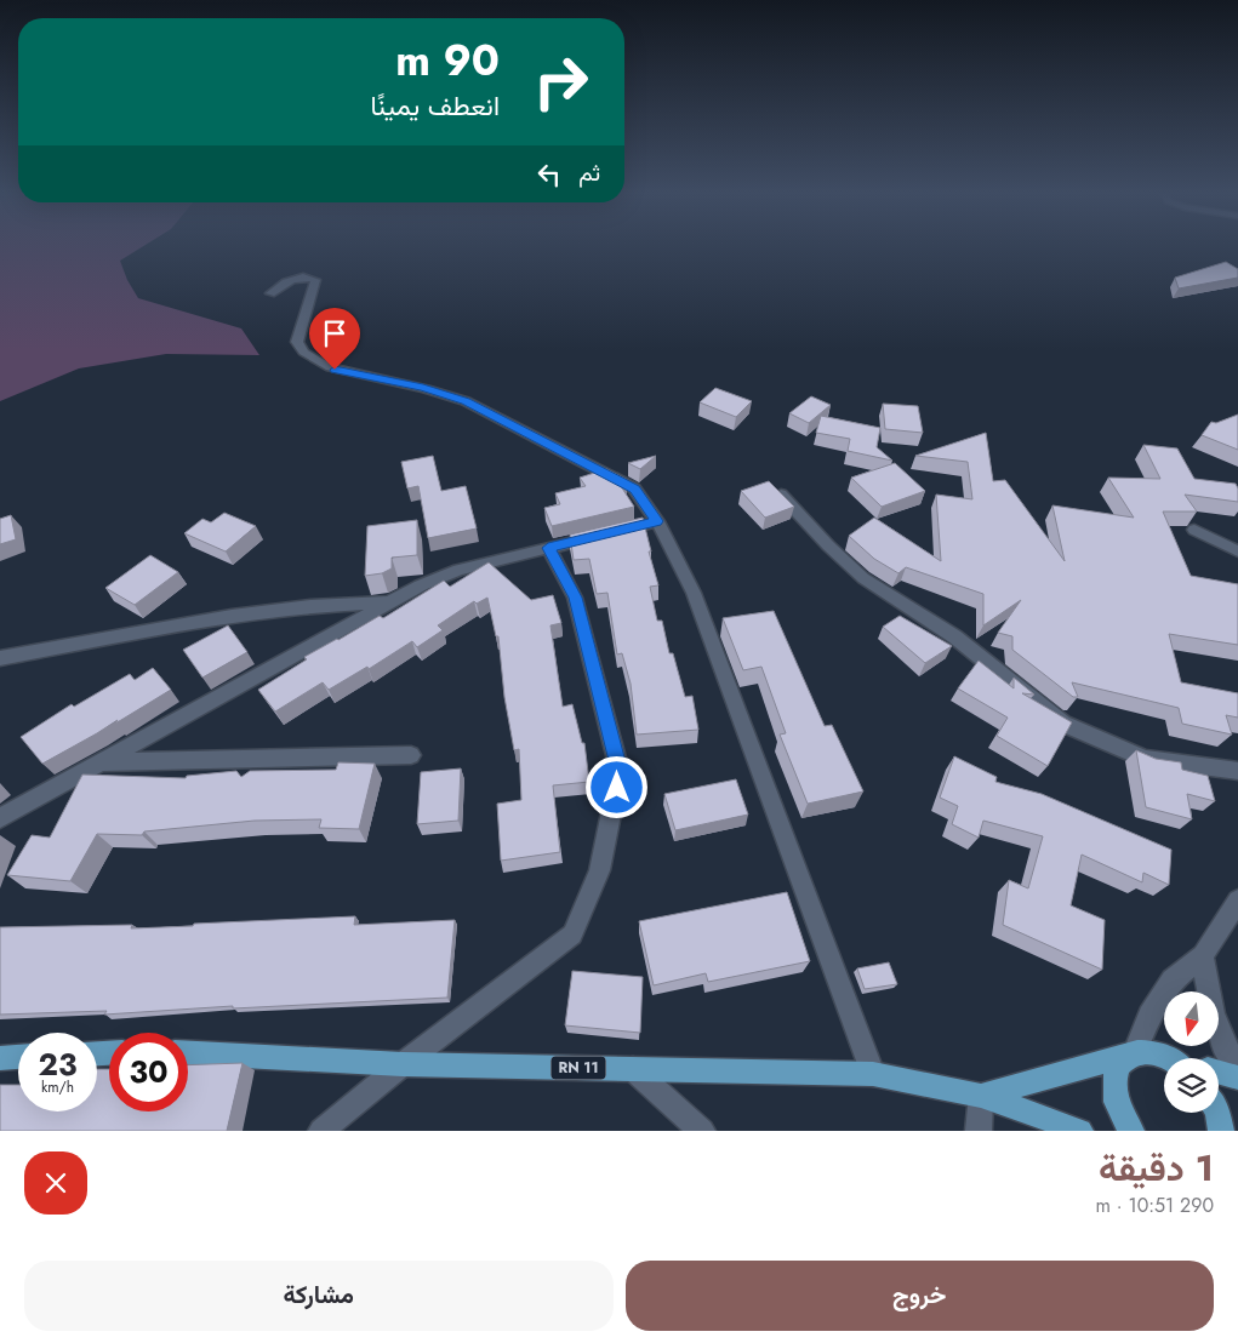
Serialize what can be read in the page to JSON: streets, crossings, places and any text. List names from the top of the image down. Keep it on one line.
{"streets":{"main road":["RN 11"]},"north":"bottom","page":{"turn":["90 m","انعطف يمينًا"],"then":"ثم","speed":"23 km/h","limit":"30","heading":["1 دقيقة","290 m · 10:51"],"buttons":["خروج","مشاركة"]}}
